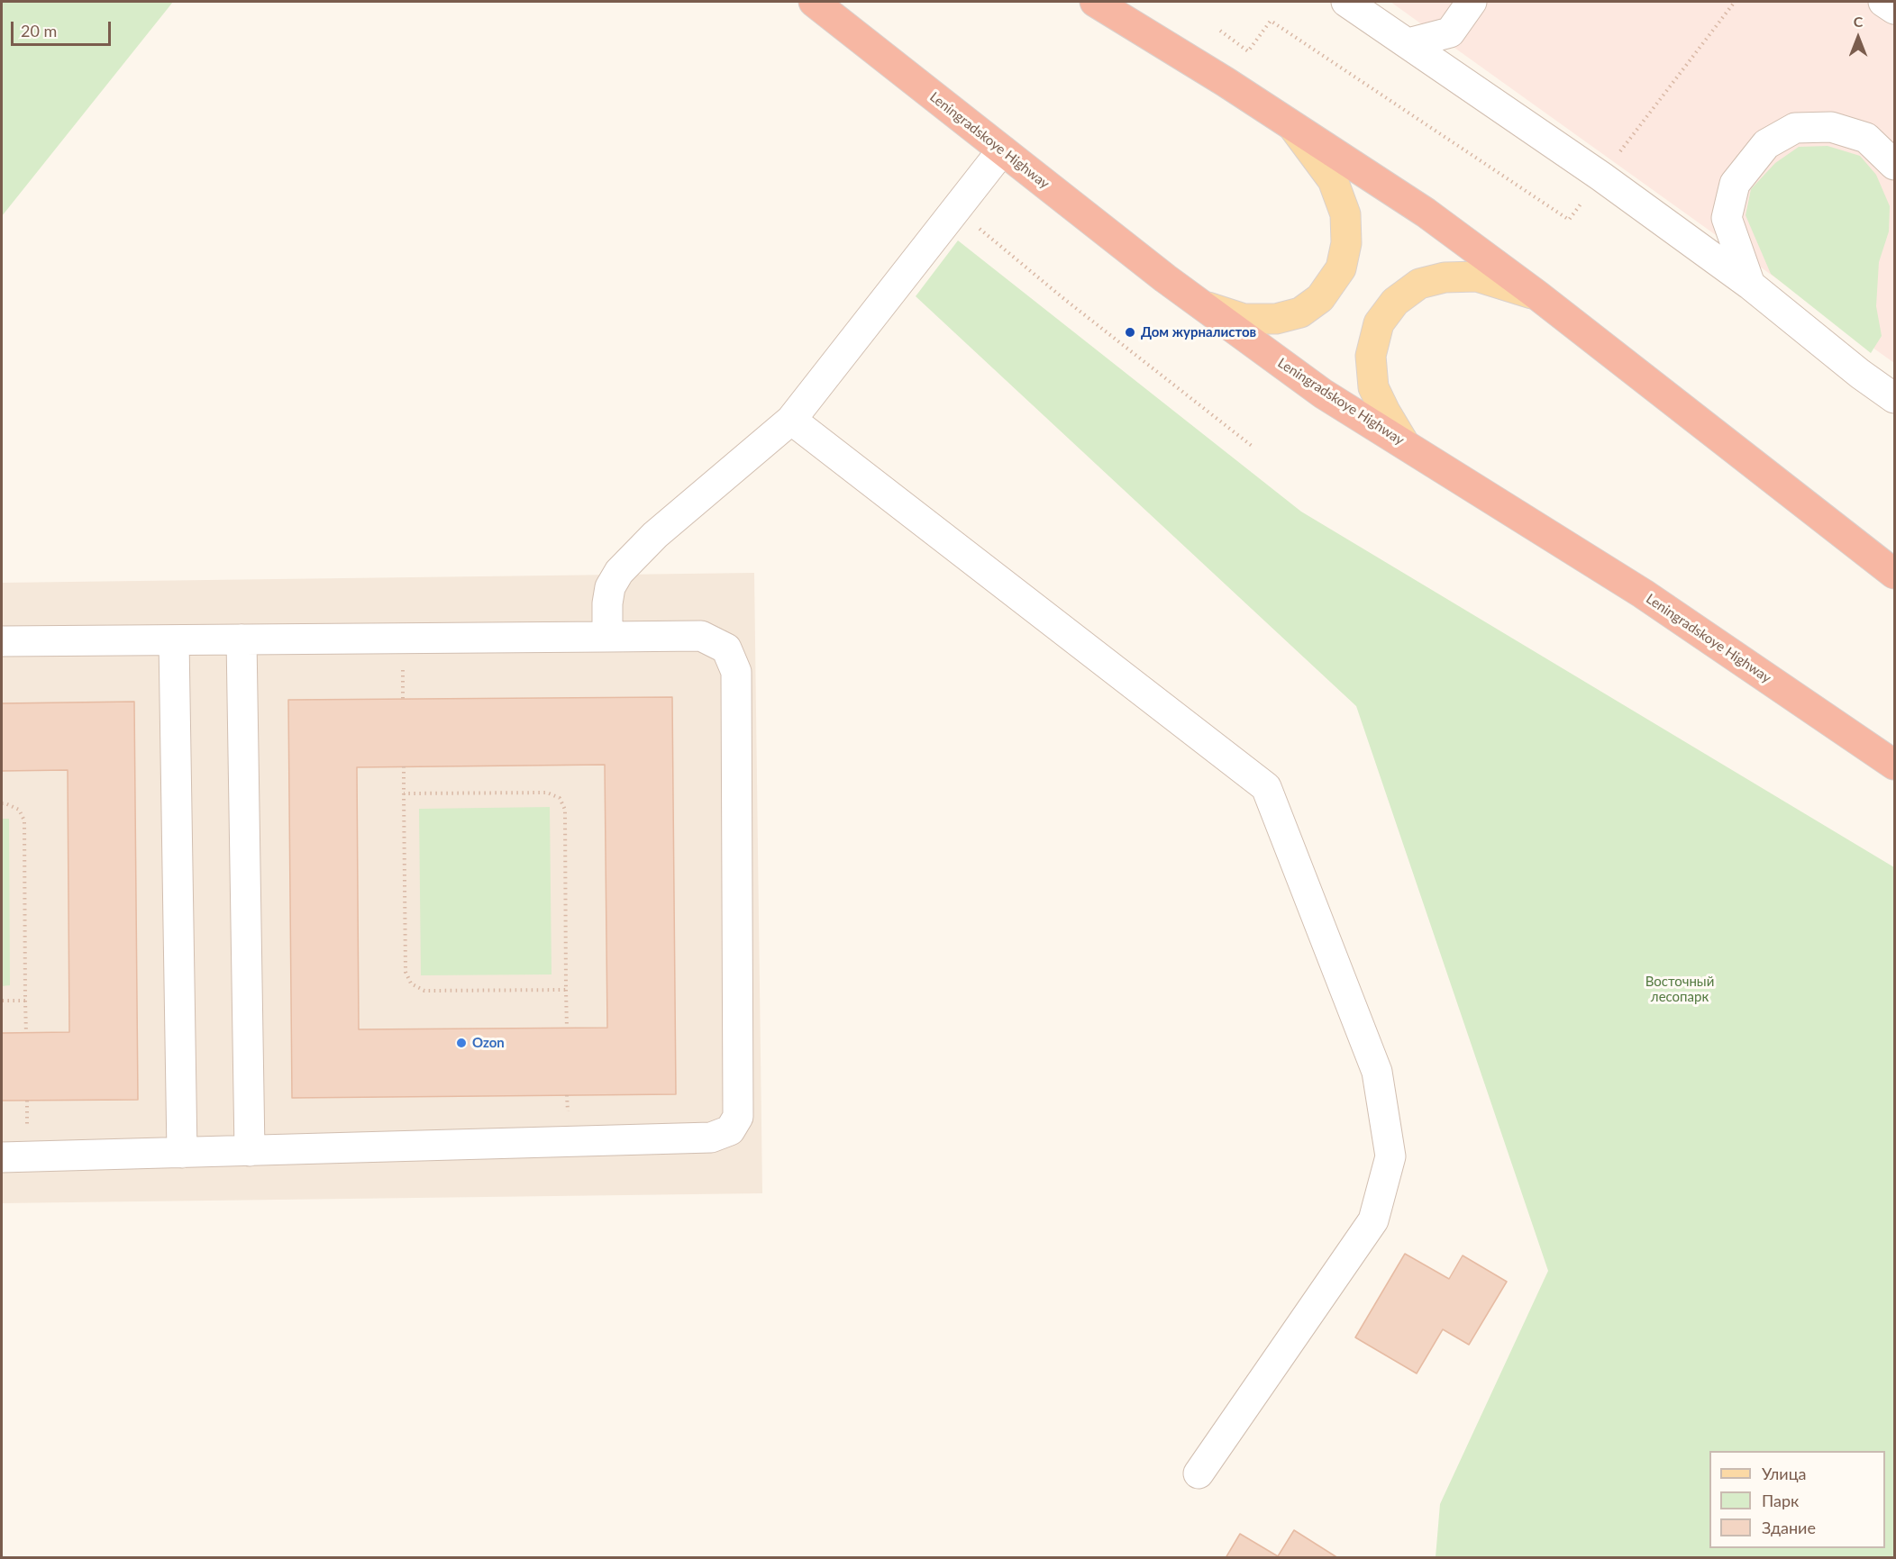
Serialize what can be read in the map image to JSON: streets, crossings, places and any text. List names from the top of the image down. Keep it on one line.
{"streets":{"highway":["Leningradskoye Highway"]},"parks":["Восточный лесопарк"],"places":["Дом журналистов","Ozon"],"legend":["Улица","Парк","Здание"],"scale_bar":"20 m","north":"top"}
